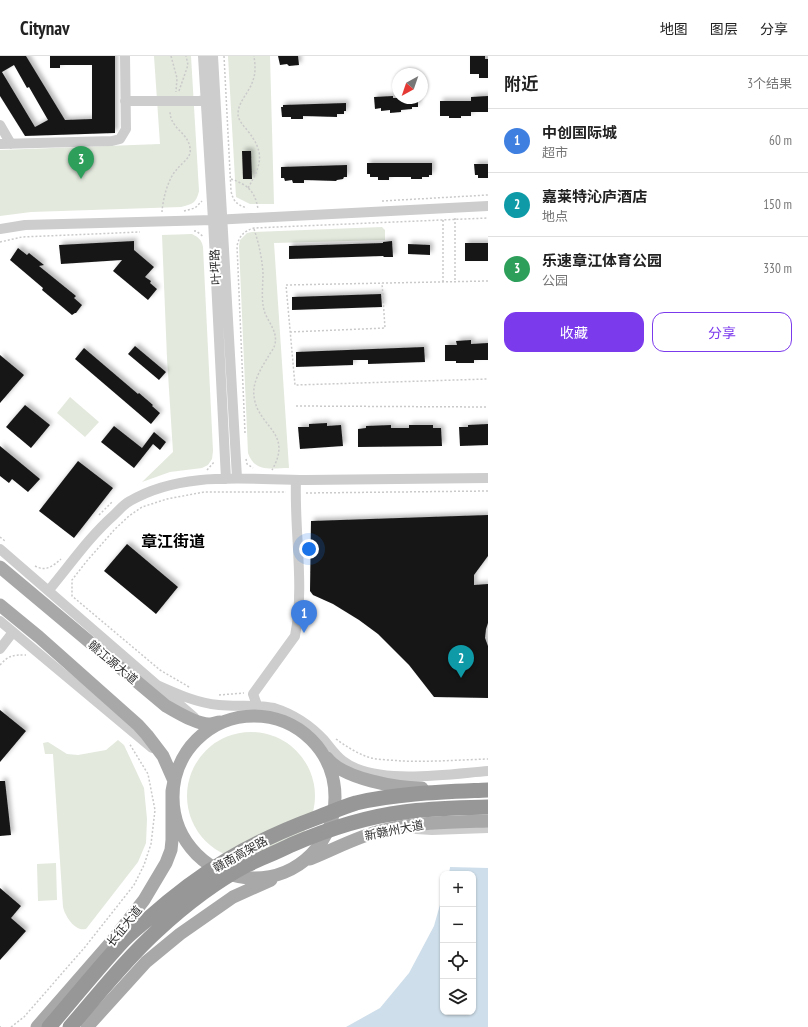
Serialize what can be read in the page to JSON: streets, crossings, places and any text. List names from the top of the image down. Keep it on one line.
{"streets":{"highway":["赣南高架路"],"main road":["赣江源大道","新赣州大道","长征大道"],"street":["叶坪路"]},"crossings":[["赣南高架路","长征大道"]],"districts":["章江街道"],"north":"bottom left","page":{"header":"Citynav","nav":["地图","图层","分享"],"heading":["附近","3个结果"],"list":[{"mark":"1","name":"中创国际城","note":"超市","value":"60 m"},{"mark":"2","name":"嘉莱特沁庐酒店","note":"地点","value":"150 m"},{"mark":"3","name":"乐速章江体育公园","note":"公园","value":"330 m"}],"pins":["3","1","2"],"buttons":["收藏","分享"],"map_buttons":["+","−"]}}
